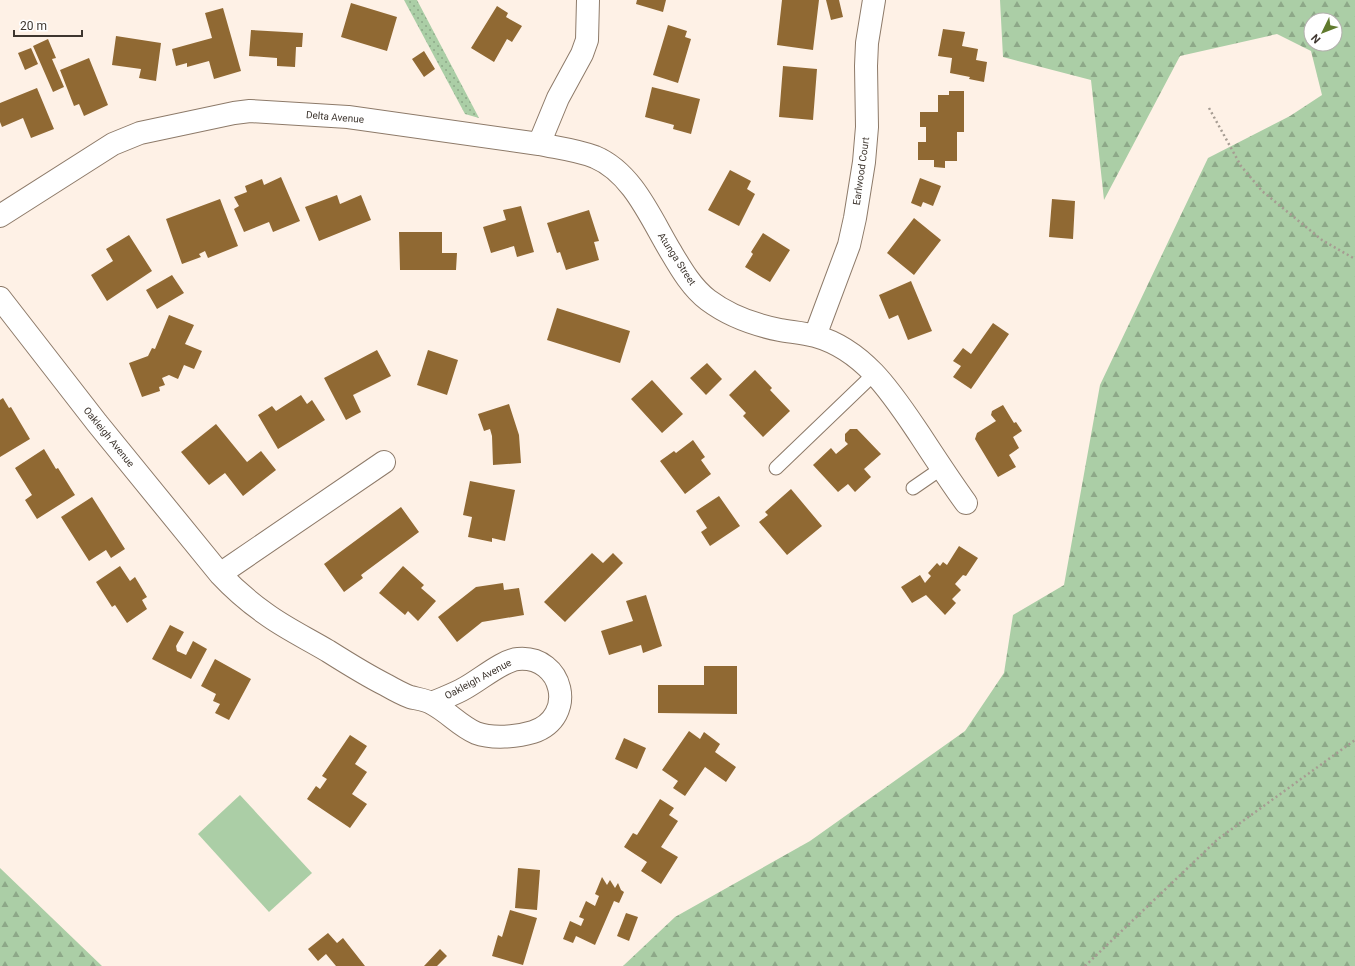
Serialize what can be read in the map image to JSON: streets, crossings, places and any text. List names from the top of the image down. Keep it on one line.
{"streets":{"street":["Delta Avenue","Earlwood Court","Atunga Street","Oakleigh Avenue"]},"crossings":[["Delta Avenue","Atunga Street"],["Earlwood Court","Atunga Street"]],"scale_bar":"20 m","north":"bottom left"}
